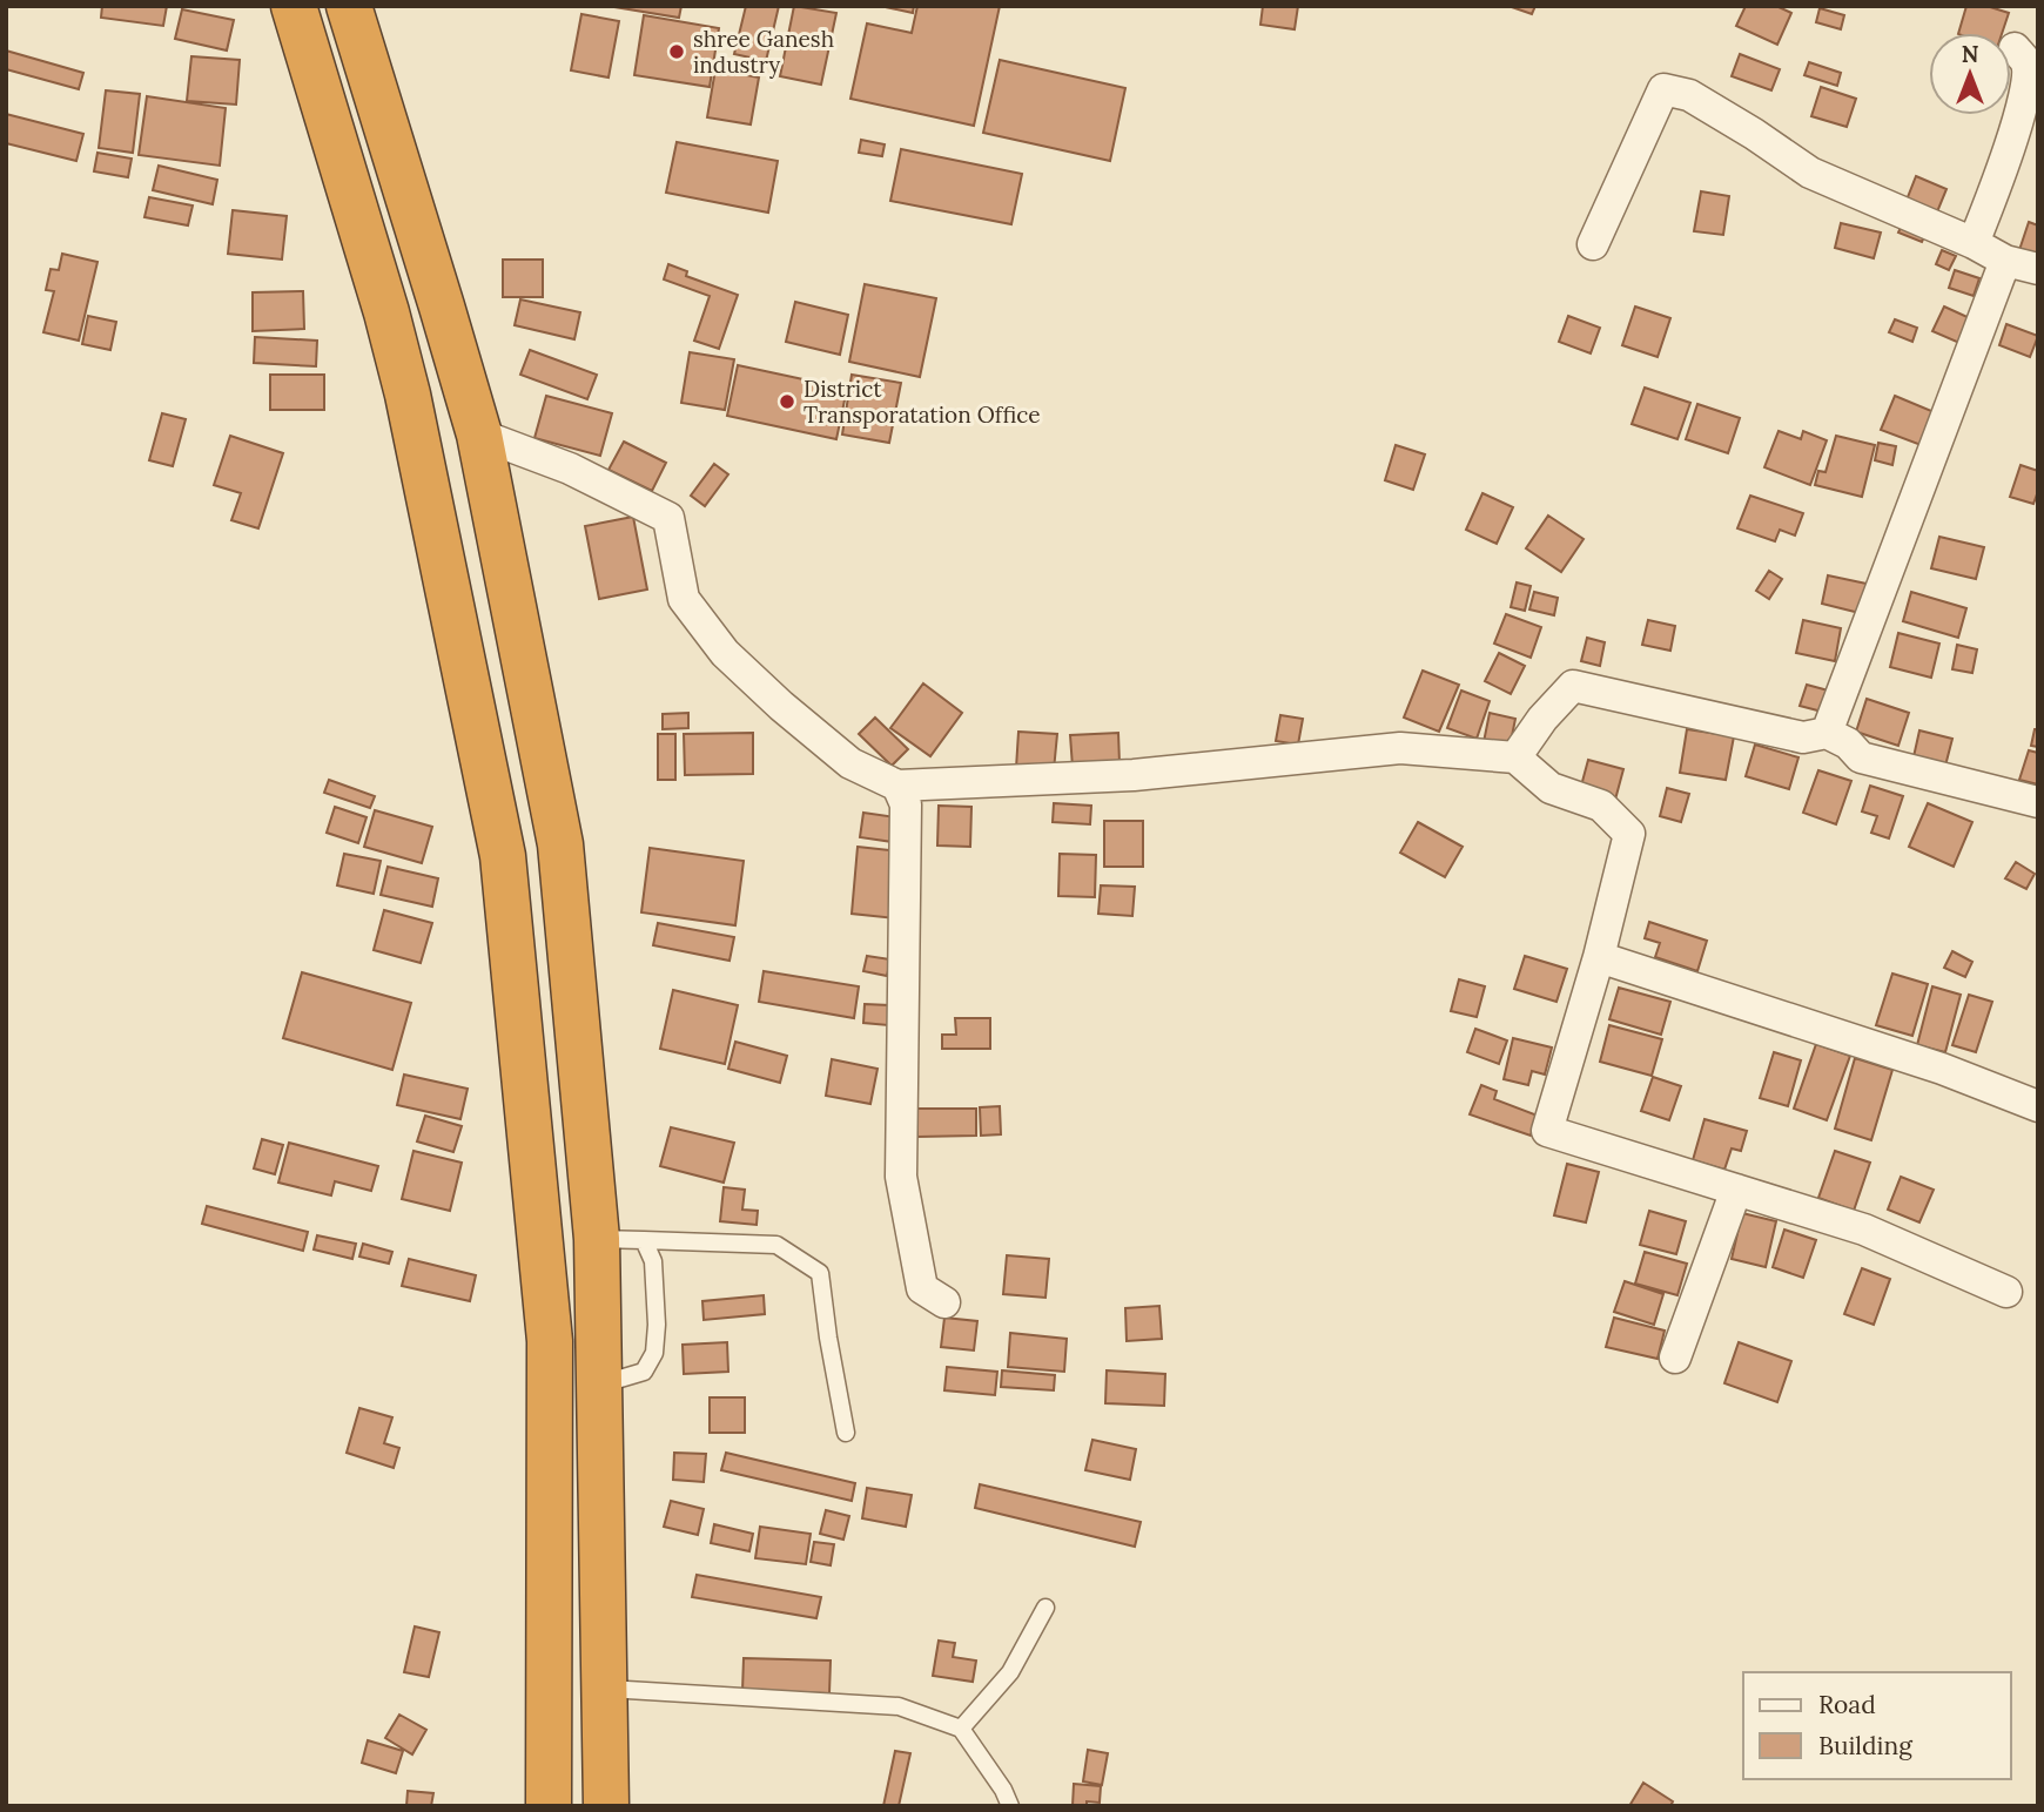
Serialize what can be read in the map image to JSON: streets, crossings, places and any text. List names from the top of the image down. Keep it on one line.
{"places":["shree Ganesh industry","District Transporatation Office"],"legend":["Road","Building"],"north":"top"}
